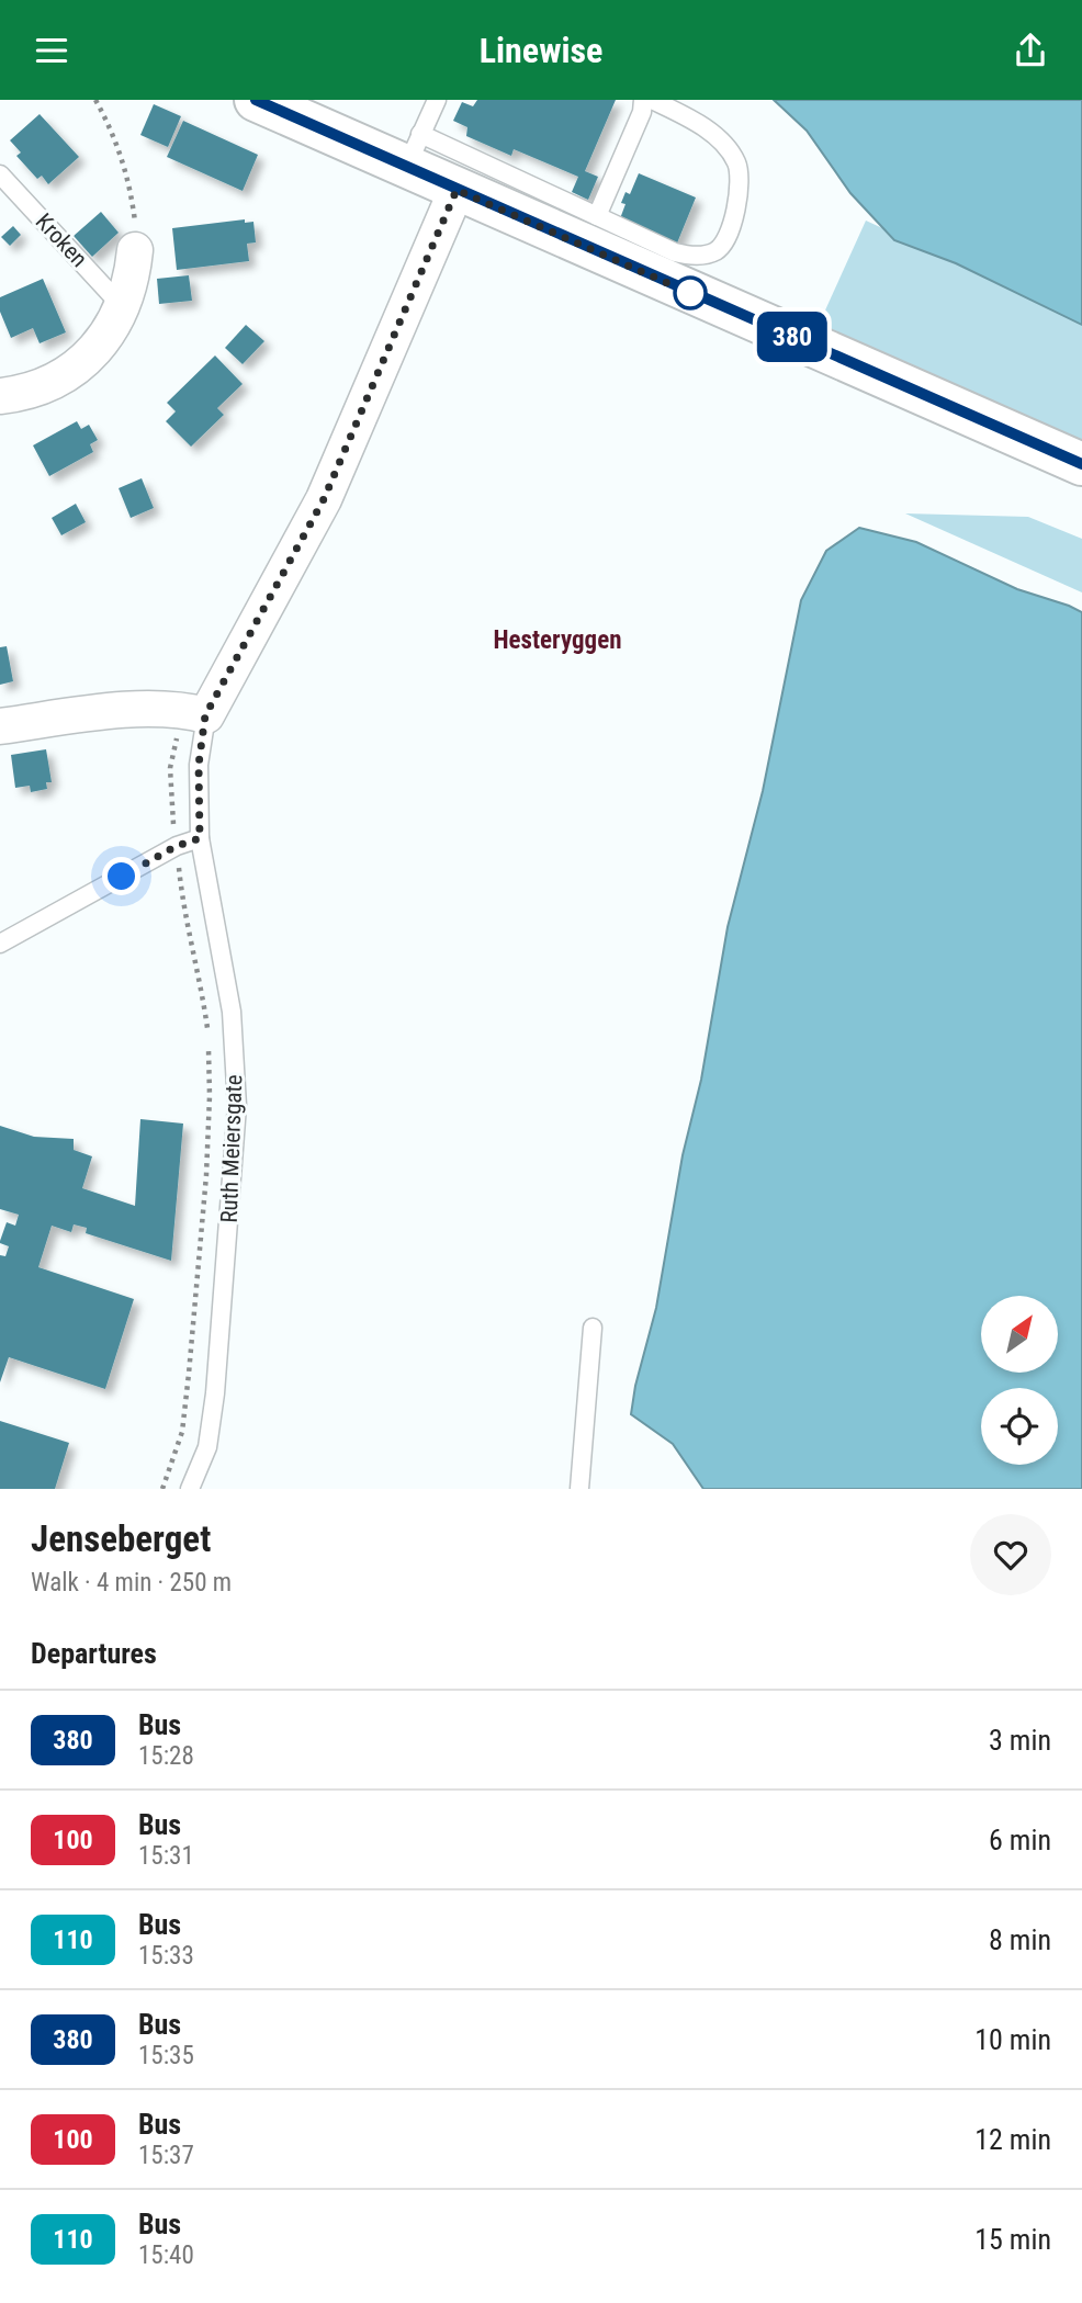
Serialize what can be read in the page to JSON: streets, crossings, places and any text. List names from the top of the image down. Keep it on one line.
{"streets":{"street":["Ruth Meiersgate"],"lane":["Kroken"]},"districts":["Hesteryggen"],"lines":["bus line 380"],"north":"top right","page":{"header":"Linewise","on_map":"380","heading":[["Jenseberget","Walk · 4 min · 250 m"],"Departures"],"list":[{"mark":"380","name":"Bus","note":"15:28","value":"3 min"},{"mark":"100","name":"Bus","note":"15:31","value":"6 min"},{"mark":"110","name":"Bus","note":"15:33","value":"8 min"},{"mark":"380","name":"Bus","note":"15:35","value":"10 min"},{"mark":"100","name":"Bus","note":"15:37","value":"12 min"},{"mark":"110","name":"Bus","note":"15:40","value":"15 min"}]}}
